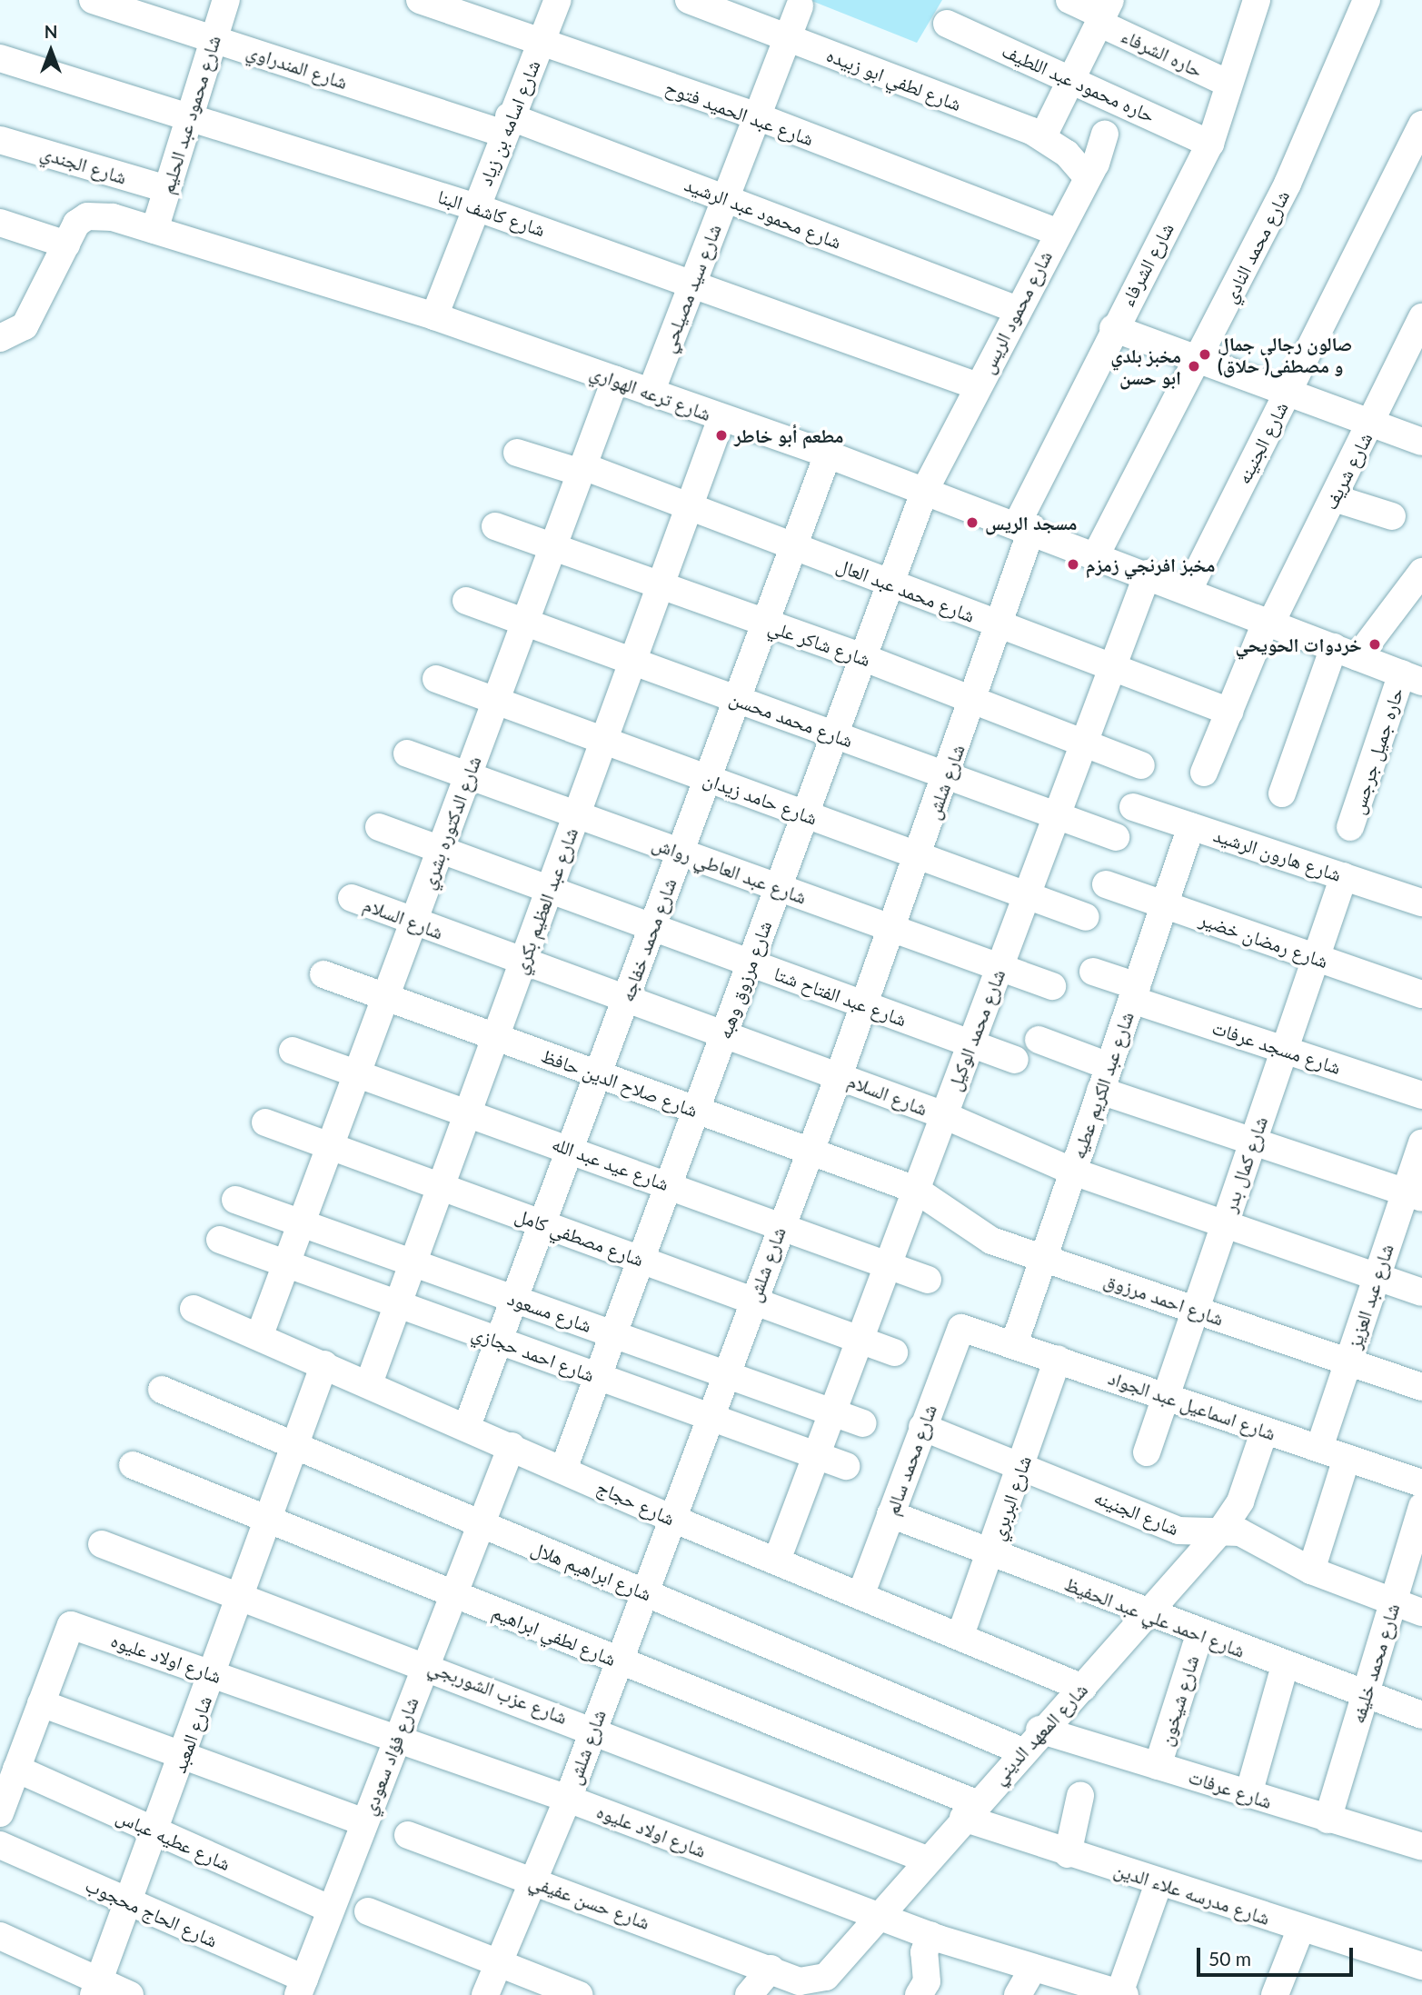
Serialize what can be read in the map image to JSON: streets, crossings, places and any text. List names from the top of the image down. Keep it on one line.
{"streets":{"street":["حاره الشرفاء","شارع المندراوي","شارع لطفي ابو زبيده","حاره محمود عبد اللطيف","شارع عبد الحميد فتوح","شارع محمود عبد الحليم","شارع اسامه بن زياد","شارع الجندي","شارع كاشف البنا","شارع محمود عبد الرشيد","شارع محمد النادي","شارع الشرفاء","شارع سيد مصيلحي","شارع محمود الريس","شارع ترعه الهواري","شارع الجنينه","شارع شريف","شارع محمد عبد العال","شارع شاكر علي","شارع محمد محسن","حاره جميل جرجس","شارع شلش","شارع حامد زيدان","شارع الدكتوره بشري","شارع هارون الرشيد","شارع عبد العاطي رواش","شارع عبد العظيم بكري","شارع السلام","شارع محمد خفاجه","شارع رمضان خضير","شارع مرزوق وهبه","شارع عبد الفتاح شتا","شارع محمد الوكيل","شارع مسجد عرفات","شارع صلاح الدين حافظ","شارع عبد الكريم عطيه","شارع عيد عبد الله","شارع كمال بدر","شارع مصطفي كامل","شارع عبد العزيز","شارع احمد مرزوق","شارع مسعود","شارع احمد حجازي","شارع اسماعيل عبد الجواد","شارع محمد سالم","شارع البربري","شارع حجاج","شارع ابراهيم هلال","شارع احمد علي عبد الحفيظ","شارع لطفي ابراهيم","شارع اولاد عليوه","شارع محمد خليفه","شارع عزب الشوربجي","شارع شيخون","شارع المعهد الديني","شارع المعبد","شارع فؤاد سعودي","شارع عرفات","شارع عطيه عباس","شارع مدرسه علاء الدين","شارع حسن عفيفي","شارع الحاج محجوب"]},"crossings":[["حاره الشرفاء","شارع الشرفاء"],["شارع المندراوي","شارع محمود عبد الحليم"],["شارع المندراوي","شارع اسامه بن زياد"],["شارع المندراوي","شارع محمود عبد الرشيد"],["شارع لطفي ابو زبيده","شارع سيد مصيلحي"],["شارع لطفي ابو زبيده","شارع محمود الريس"],["حاره محمود عبد اللطيف","شارع الشرفاء"],["شارع عبد الحميد فتوح","شارع اسامه بن زياد"],["شارع عبد الحميد فتوح","شارع سيد مصيلحي"],["شارع عبد الحميد فتوح","شارع محمود الريس"],["شارع محمود عبد الحليم","شارع الجندي"],["شارع محمود عبد الحليم","شارع كاشف البنا"],["شارع محمود عبد الحليم","شارع ترعه الهواري"],["شارع اسامه بن زياد","شارع كاشف البنا"],["شارع اسامه بن زياد","شارع محمود عبد الرشيد"],["شارع اسامه بن زياد","شارع ترعه الهواري"],["شارع كاشف البنا","شارع سيد مصيلحي"],["شارع كاشف البنا","شارع محمود الريس"],["شارع محمود عبد الرشيد","شارع سيد مصيلحي"],["شارع محمود عبد الرشيد","شارع محمود الريس"],["شارع محمد النادي","شارع ترعه الهواري"],["شارع الشرفاء","شارع ترعه الهواري"],["شارع الشرفاء","شارع شلش"],["شارع سيد مصيلحي","شارع ترعه الهواري"],["شارع محمود الريس","شارع ترعه الهواري"],["شارع محمود الريس","شارع مرزوق وهبه"],["شارع ترعه الهواري","شارع الجنينه"],["شارع ترعه الهواري","شارع شريف"],["شارع ترعه الهواري","حاره جميل جرجس"],["شارع ترعه الهواري","شارع شلش"],["شارع ترعه الهواري","شارع الدكتوره بشري"],["شارع ترعه الهواري","شارع عبد العظيم بكري"],["شارع ترعه الهواري","شارع محمد خفاجه"],["شارع ترعه الهواري","شارع مرزوق وهبه"],["شارع ترعه الهواري","شارع محمد الوكيل"],["شارع الجنينه","شارع محمد سالم"],["شارع الجنينه","شارع البربري"],["شارع الجنينه","شارع محمد خليفه"],["شارع الجنينه","شارع المعهد الديني"],["شارع شريف","شارع محمد عبد العال"],["شارع محمد عبد العال","شارع شلش"],["شارع محمد عبد العال","شارع الدكتوره بشري"],["شارع محمد عبد العال","شارع عبد العظيم بكري"],["شارع محمد عبد العال","شارع محمد خفاجه"],["شارع محمد عبد العال","شارع مرزوق وهبه"],["شارع محمد عبد العال","شارع محمد الوكيل"],["شارع شاكر علي","شارع شلش"],["شارع شاكر علي","شارع الدكتوره بشري"],["شارع شاكر علي","شارع عبد العظيم بكري"],["شارع شاكر علي","شارع محمد خفاجه"],["شارع شاكر علي","شارع مرزوق وهبه"],["شارع شاكر علي","شارع محمد الوكيل"],["شارع محمد محسن","شارع شلش"],["شارع محمد محسن","شارع الدكتوره بشري"],["شارع محمد محسن","شارع عبد العظيم بكري"],["شارع محمد محسن","شارع محمد خفاجه"],["شارع محمد محسن","شارع مرزوق وهبه"],["شارع محمد محسن","شارع محمد الوكيل"],["شارع شلش","شارع حامد زيدان"],["شارع شلش","شارع عبد العاطي رواش"],["شارع شلش","شارع السلام"],["شارع شلش","شارع عبد الفتاح شتا"],["شارع شلش","شارع صلاح الدين حافظ"],["شارع شلش","شارع عيد عبد الله"],["شارع شلش","شارع مصطفي كامل"],["شارع شلش","شارع مسعود"],["شارع شلش","شارع احمد حجازي"],["شارع شلش","شارع حجاج"],["شارع شلش","شارع ابراهيم هلال"],["شارع شلش","شارع لطفي ابراهيم"],["شارع شلش","شارع اولاد عليوه"],["شارع شلش","شارع عزب الشوربجي"],["شارع شلش","شارع حسن عفيفي"],["شارع حامد زيدان","شارع الدكتوره بشري"],["شارع حامد زيدان","شارع عبد العظيم بكري"],["شارع حامد زيدان","شارع محمد خفاجه"],["شارع حامد زيدان","شارع مرزوق وهبه"],["شارع حامد زيدان","شارع محمد الوكيل"],["شارع الدكتوره بشري","شارع عبد العاطي رواش"],["شارع الدكتوره بشري","شارع السلام"],["شارع الدكتوره بشري","شارع عبد الفتاح شتا"],["شارع الدكتوره بشري","شارع صلاح الدين حافظ"],["شارع الدكتوره بشري","شارع عيد عبد الله"],["شارع الدكتوره بشري","شارع مصطفي كامل"],["شارع الدكتوره بشري","شارع مسعود"],["شارع الدكتوره بشري","شارع احمد حجازي"],["شارع الدكتوره بشري","شارع حجاج"],["شارع هارون الرشيد","شارع عبد الكريم عطيه"],["شارع هارون الرشيد","شارع كمال بدر"],["شارع عبد العاطي رواش","شارع عبد العظيم بكري"],["شارع عبد العاطي رواش","شارع محمد خفاجه"],["شارع عبد العاطي رواش","شارع مرزوق وهبه"],["شارع عبد العاطي رواش","شارع محمد الوكيل"],["شارع عبد العظيم بكري","شارع السلام"],["شارع عبد العظيم بكري","شارع عبد الفتاح شتا"],["شارع عبد العظيم بكري","شارع صلاح الدين حافظ"],["شارع عبد العظيم بكري","شارع عيد عبد الله"],["شارع عبد العظيم بكري","شارع مصطفي كامل"],["شارع عبد العظيم بكري","شارع مسعود"],["شارع عبد العظيم بكري","شارع احمد حجازي"],["شارع عبد العظيم بكري","شارع حجاج"],["شارع السلام","شارع محمد خفاجه"],["شارع السلام","شارع مرزوق وهبه"],["شارع السلام","شارع محمد الوكيل"],["شارع السلام","شارع عبد الكريم عطيه"],["شارع السلام","شارع كمال بدر"],["شارع السلام","شارع عبد العزيز"],["شارع محمد خفاجه","شارع عبد الفتاح شتا"],["شارع محمد خفاجه","شارع صلاح الدين حافظ"],["شارع محمد خفاجه","شارع عيد عبد الله"],["شارع محمد خفاجه","شارع مصطفي كامل"],["شارع محمد خفاجه","شارع مسعود"],["شارع محمد خفاجه","شارع احمد حجازي"],["شارع محمد خفاجه","شارع حجاج"],["شارع رمضان خضير","شارع عبد الكريم عطيه"],["شارع رمضان خضير","شارع كمال بدر"],["شارع مرزوق وهبه","شارع عبد الفتاح شتا"],["شارع مرزوق وهبه","شارع صلاح الدين حافظ"],["شارع مرزوق وهبه","شارع عيد عبد الله"],["شارع مرزوق وهبه","شارع مصطفي كامل"],["شارع مرزوق وهبه","شارع مسعود"],["شارع مرزوق وهبه","شارع احمد حجازي"],["شارع مرزوق وهبه","شارع حجاج"],["شارع عبد الفتاح شتا","شارع محمد الوكيل"],["شارع محمد الوكيل","شارع صلاح الدين حافظ"],["شارع محمد الوكيل","شارع عيد عبد الله"],["شارع محمد الوكيل","شارع مصطفي كامل"],["شارع محمد الوكيل","شارع احمد مرزوق"],["شارع محمد الوكيل","شارع مسعود"],["شارع محمد الوكيل","شارع احمد حجازي"],["شارع محمد الوكيل","شارع حجاج"],["شارع مسجد عرفات","شارع عبد الكريم عطيه"],["شارع مسجد عرفات","شارع كمال بدر"],["شارع صلاح الدين حافظ","شارع احمد مرزوق"],["شارع عبد الكريم عطيه","شارع احمد مرزوق"],["شارع عبد الكريم عطيه","شارع اسماعيل عبد الجواد"],["شارع كمال بدر","شارع احمد مرزوق"],["شارع كمال بدر","شارع اسماعيل عبد الجواد"],["شارع عبد العزيز","شارع احمد مرزوق"],["شارع عبد العزيز","شارع اسماعيل عبد الجواد"],["شارع اسماعيل عبد الجواد","شارع محمد سالم"],["شارع اسماعيل عبد الجواد","شارع البربري"],["شارع اسماعيل عبد الجواد","شارع المعهد الديني"],["شارع محمد سالم","شارع حجاج"],["شارع محمد سالم","شارع احمد علي عبد الحفيظ"],["شارع البربري","شارع حجاج"],["شارع البربري","شارع احمد علي عبد الحفيظ"],["شارع حجاج","شارع المعهد الديني"],["شارع حجاج","شارع المعبد"],["شارع حجاج","شارع فؤاد سعودي"],["شارع ابراهيم هلال","شارع المعهد الديني"],["شارع ابراهيم هلال","شارع المعبد"],["شارع ابراهيم هلال","شارع فؤاد سعودي"],["شارع احمد علي عبد الحفيظ","شارع محمد خليفه"],["شارع احمد علي عبد الحفيظ","شارع شيخون"],["شارع احمد علي عبد الحفيظ","شارع المعهد الديني"],["شارع لطفي ابراهيم","شارع المعهد الديني"],["شارع لطفي ابراهيم","شارع المعبد"],["شارع لطفي ابراهيم","شارع فؤاد سعودي"],["شارع لطفي ابراهيم","شارع مدرسه علاء الدين"],["شارع اولاد عليوه","شارع المعهد الديني"],["شارع اولاد عليوه","شارع المعبد"],["شارع اولاد عليوه","شارع فؤاد سعودي"],["شارع محمد خليفه","شارع عرفات"],["شارع عزب الشوربجي","شارع المعهد الديني"],["شارع عزب الشوربجي","شارع المعبد"],["شارع عزب الشوربجي","شارع فؤاد سعودي"],["شارع شيخون","شارع عرفات"],["شارع المعهد الديني","شارع عرفات"],["شارع المعهد الديني","شارع مدرسه علاء الدين"],["شارع المعهد الديني","شارع حسن عفيفي"],["شارع المعبد","شارع عطيه عباس"],["شارع المعبد","شارع الحاج محجوب"],["شارع فؤاد سعودي","شارع عطيه عباس"],["شارع فؤاد سعودي","شارع الحاج محجوب"]],"places":["صالون رجالي جمال و مصطفى( حلاق)","مخبز بلدي ابو حسن","مطعم أبو خاطر","مسجد الريس","مخبز افرنجي زمزم","خردوات الحويحي"],"scale_bar":"50 m","north":"top"}
